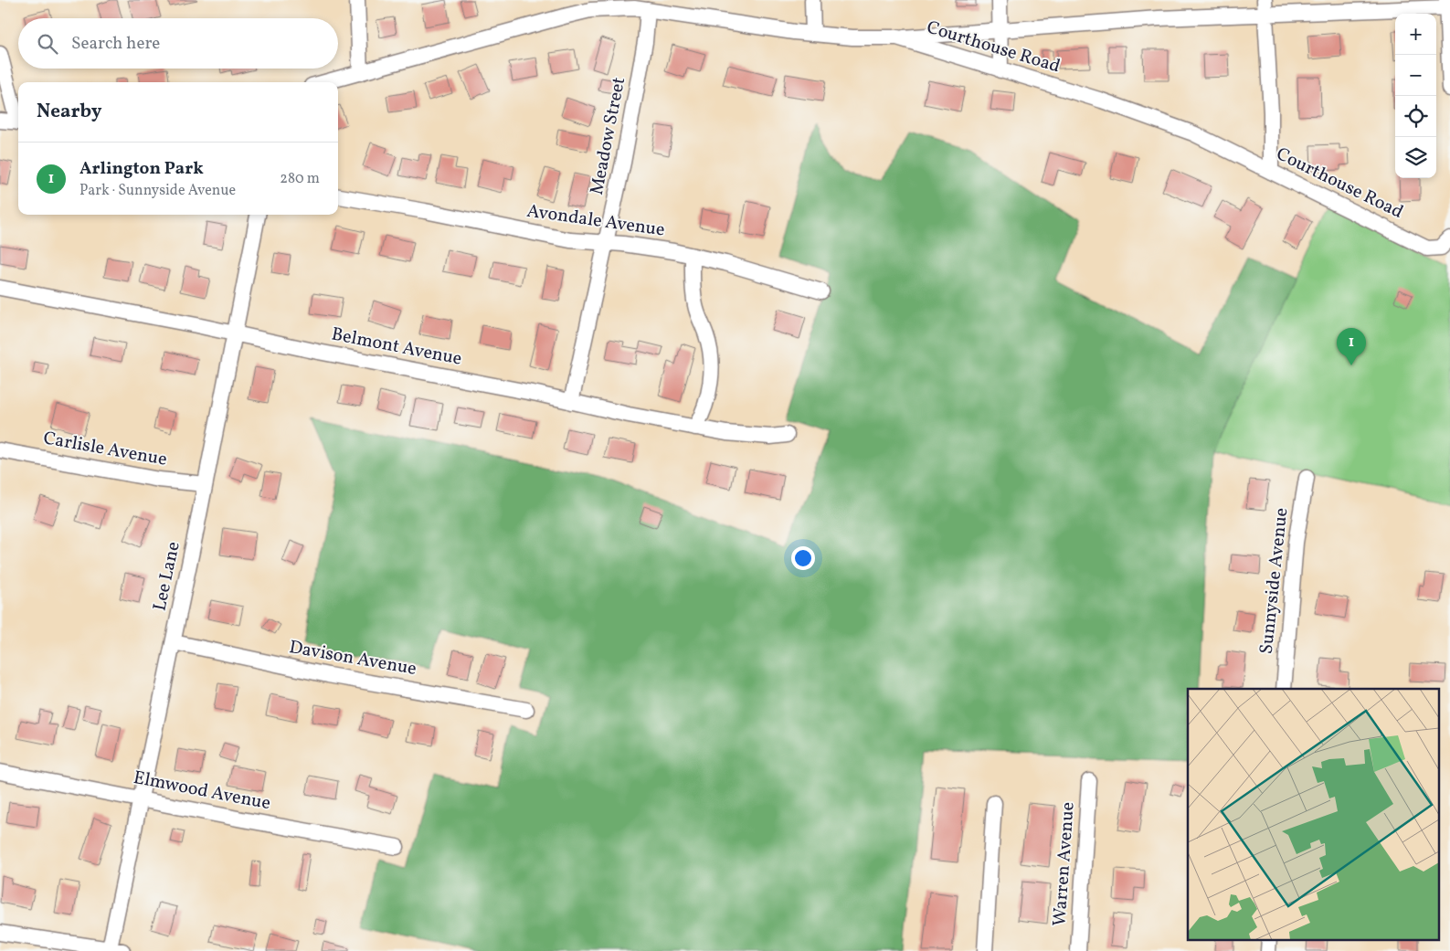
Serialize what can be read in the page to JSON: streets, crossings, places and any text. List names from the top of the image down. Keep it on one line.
{"streets":{"street":["Courthouse Road","Meadow Street","Avondale Avenue","Belmont Avenue","Carlisle Avenue","Lee Lane","Sunnyside Avenue","Davison Avenue","Elmwood Avenue","Warren Avenue"]},"crossings":[["Courthouse Road","Meadow Street"],["Meadow Street","Avondale Avenue"],["Meadow Street","Belmont Avenue"],["Belmont Avenue","Lee Lane"],["Carlisle Avenue","Lee Lane"],["Lee Lane","Davison Avenue"],["Lee Lane","Elmwood Avenue"]],"page":{"map_buttons":["+","−"],"search":"Search here","heading":"Nearby","list":[{"mark":"1","name":"Arlington Park","note":"Park · Sunnyside Avenue","value":"280 m"}],"pins":"1"}}
